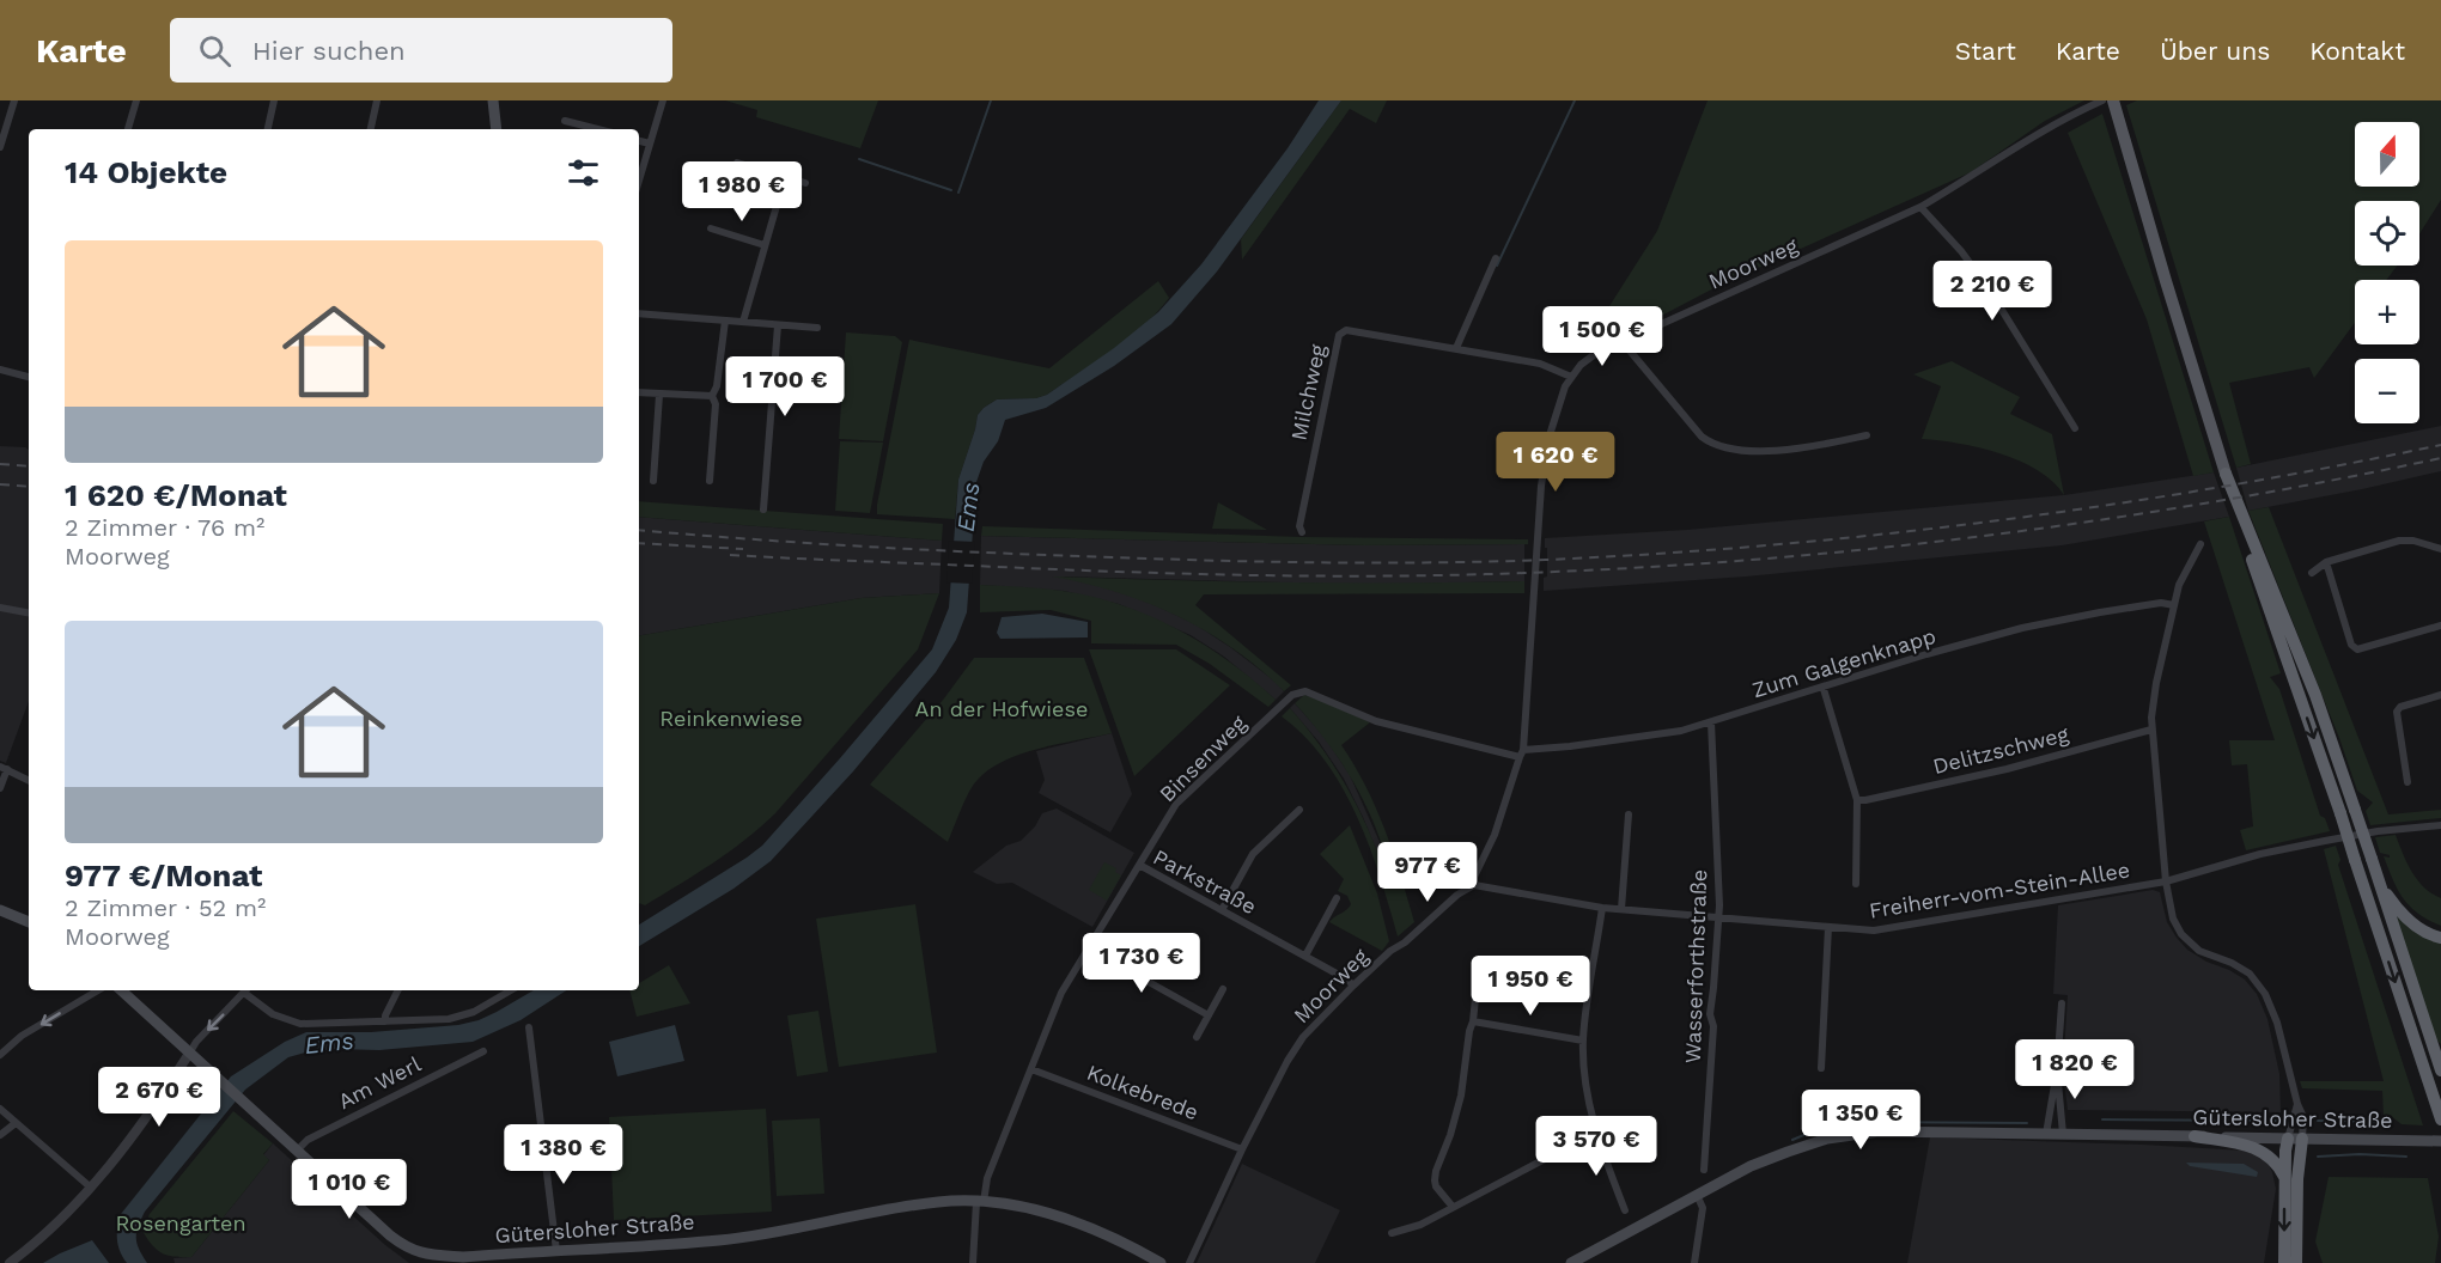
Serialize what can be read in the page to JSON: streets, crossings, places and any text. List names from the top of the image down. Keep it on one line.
{"streets":{"main road":["Gütersloher Straße"],"street":["Moorweg","Milchweg","Zum Galgenknapp","Delitzschweg","Binsenweg","Parkstraße","Freiherr-vom-Stein-Allee","Wasserforthstraße","Am Werl","Kolkebrede"]},"crossings":[["Moorweg","Milchweg"],["Moorweg","Zum Galgenknapp"],["Moorweg","Binsenweg"],["Moorweg","Parkstraße"],["Moorweg","Freiherr-vom-Stein-Allee"],["Moorweg","Kolkebrede"],["Zum Galgenknapp","Binsenweg"],["Zum Galgenknapp","Wasserforthstraße"],["Binsenweg","Parkstraße"],["Parkstraße","Kolkebrede"],["Parkstraße","Gütersloher Straße"],["Freiherr-vom-Stein-Allee","Wasserforthstraße"],["Am Werl","Gütersloher Straße"]],"water":["Ems"],"parks":["An der Hofwiese","Reinkenwiese","Rosengarten"],"north":"top","page":{"header":"Karte","search":"Hier suchen","nav":["Start","Karte","Über uns","Kontakt"],"map_buttons":["+","−"],"heading":"14 Objekte","price":["1 980 €","2 210 €","1 500 €","1 700 €","1 620 €","977 €","1 730 €","1 950 €","1 820 €","2 670 €","1 350 €","3 570 €","1 380 €","1 010 €"],"list":[{"name":"1 620 €/Monat","note":"2 Zimmer · 76 m² · Moorweg"},{"name":"977 €/Monat","note":"2 Zimmer · 52 m² · Moorweg"}]}}
